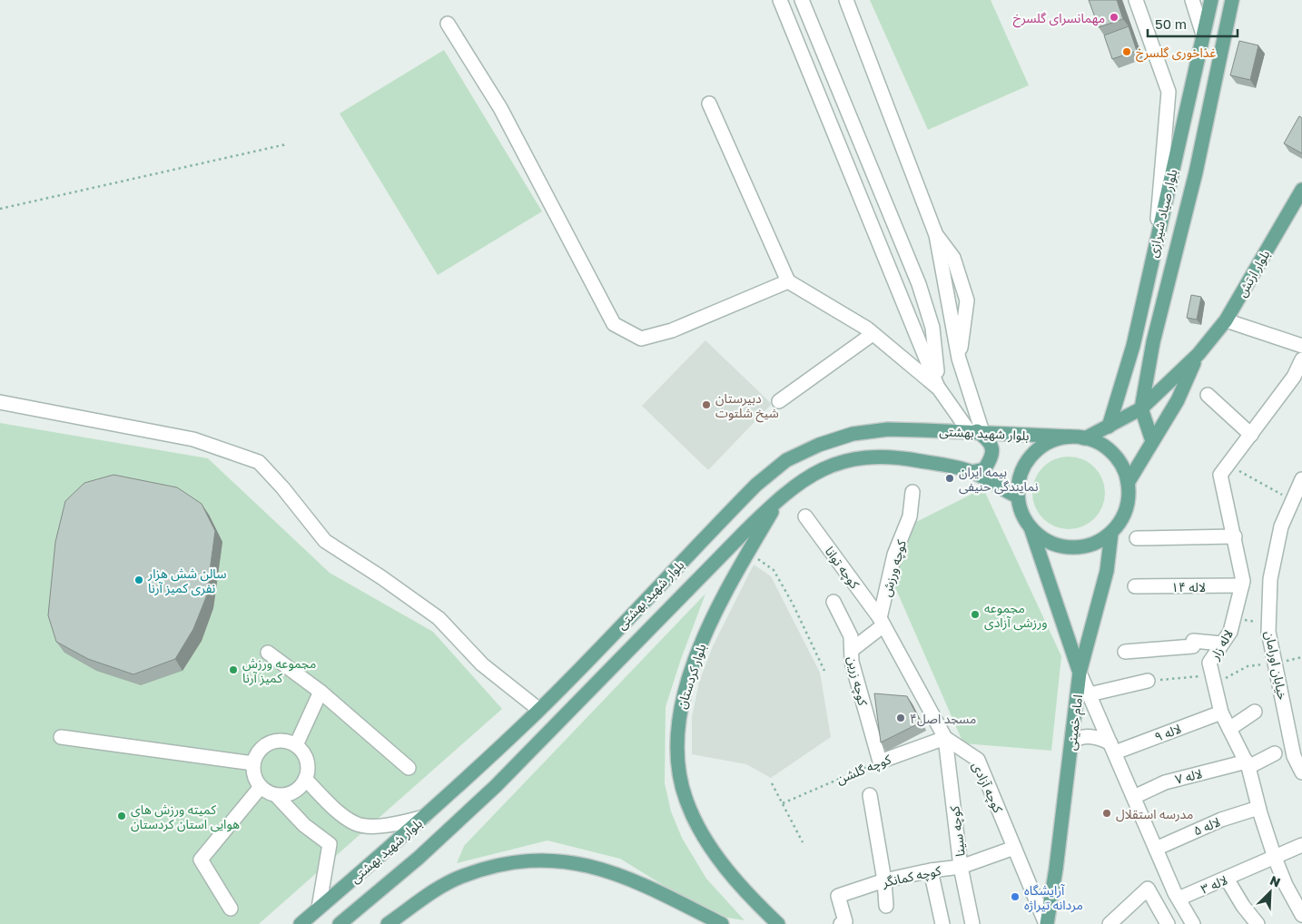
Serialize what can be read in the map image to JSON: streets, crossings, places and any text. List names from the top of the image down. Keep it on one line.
{"streets":{"main road":["بلوار صیاد شیرازی","بلوار ارتش","بلوار شهید بهشتی","بلوار کردستان","امام خمینی"],"street":["کوچه توانا","کوچه ورزش","لاله ۱۴","لاله زار","خیابان اورامان","کوچه زرین","لاله ۹","کوچه گلشن","لاله ۷","کوچه آزادی","لاله ۵","کوچه سینا","کوچه کمانگر","لاله ۳"]},"crossings":[["بلوار شهید بهشتی","بلوار کردستان"],["بلوار شهید بهشتی","امام خمینی"],["کوچه توانا","کوچه ورزش"],["کوچه توانا","کوچه آزادی"],["کوچه ورزش","کوچه آزادی"],["لاله ۱۴","لاله زار"],["لاله زار","لاله ۹"],["لاله زار","لاله ۷"],["لاله زار","لاله ۵"],["لاله زار","لاله ۳"],["کوچه زرین","کوچه گلشن"],["امام خمینی","کوچه آزادی"],["کوچه گلشن","کوچه آزادی"],["کوچه گلشن","کوچه سینا"],["کوچه آزادی","کوچه سینا"],["کوچه آزادی","کوچه کمانگر"],["کوچه سینا","کوچه کمانگر"]],"places":["مهمانسرای گلسرخ","غذاخوری گلسرخ","دبیرستان شیخ شلتوت","بیمه ایران نمایندگی حنیفی","سالن شش هزار نفری کمیز آرنا","مجموعه ورزشی آزادی","مجموعه ورزش کمیز آرنا","مسجد اصل۴","مدرسه استقلال","کمیته ورزش های هوایی استان کردستان","آرایشگاه مردانه تیراژه"],"scale_bar":"50 m","north":"top right"}
